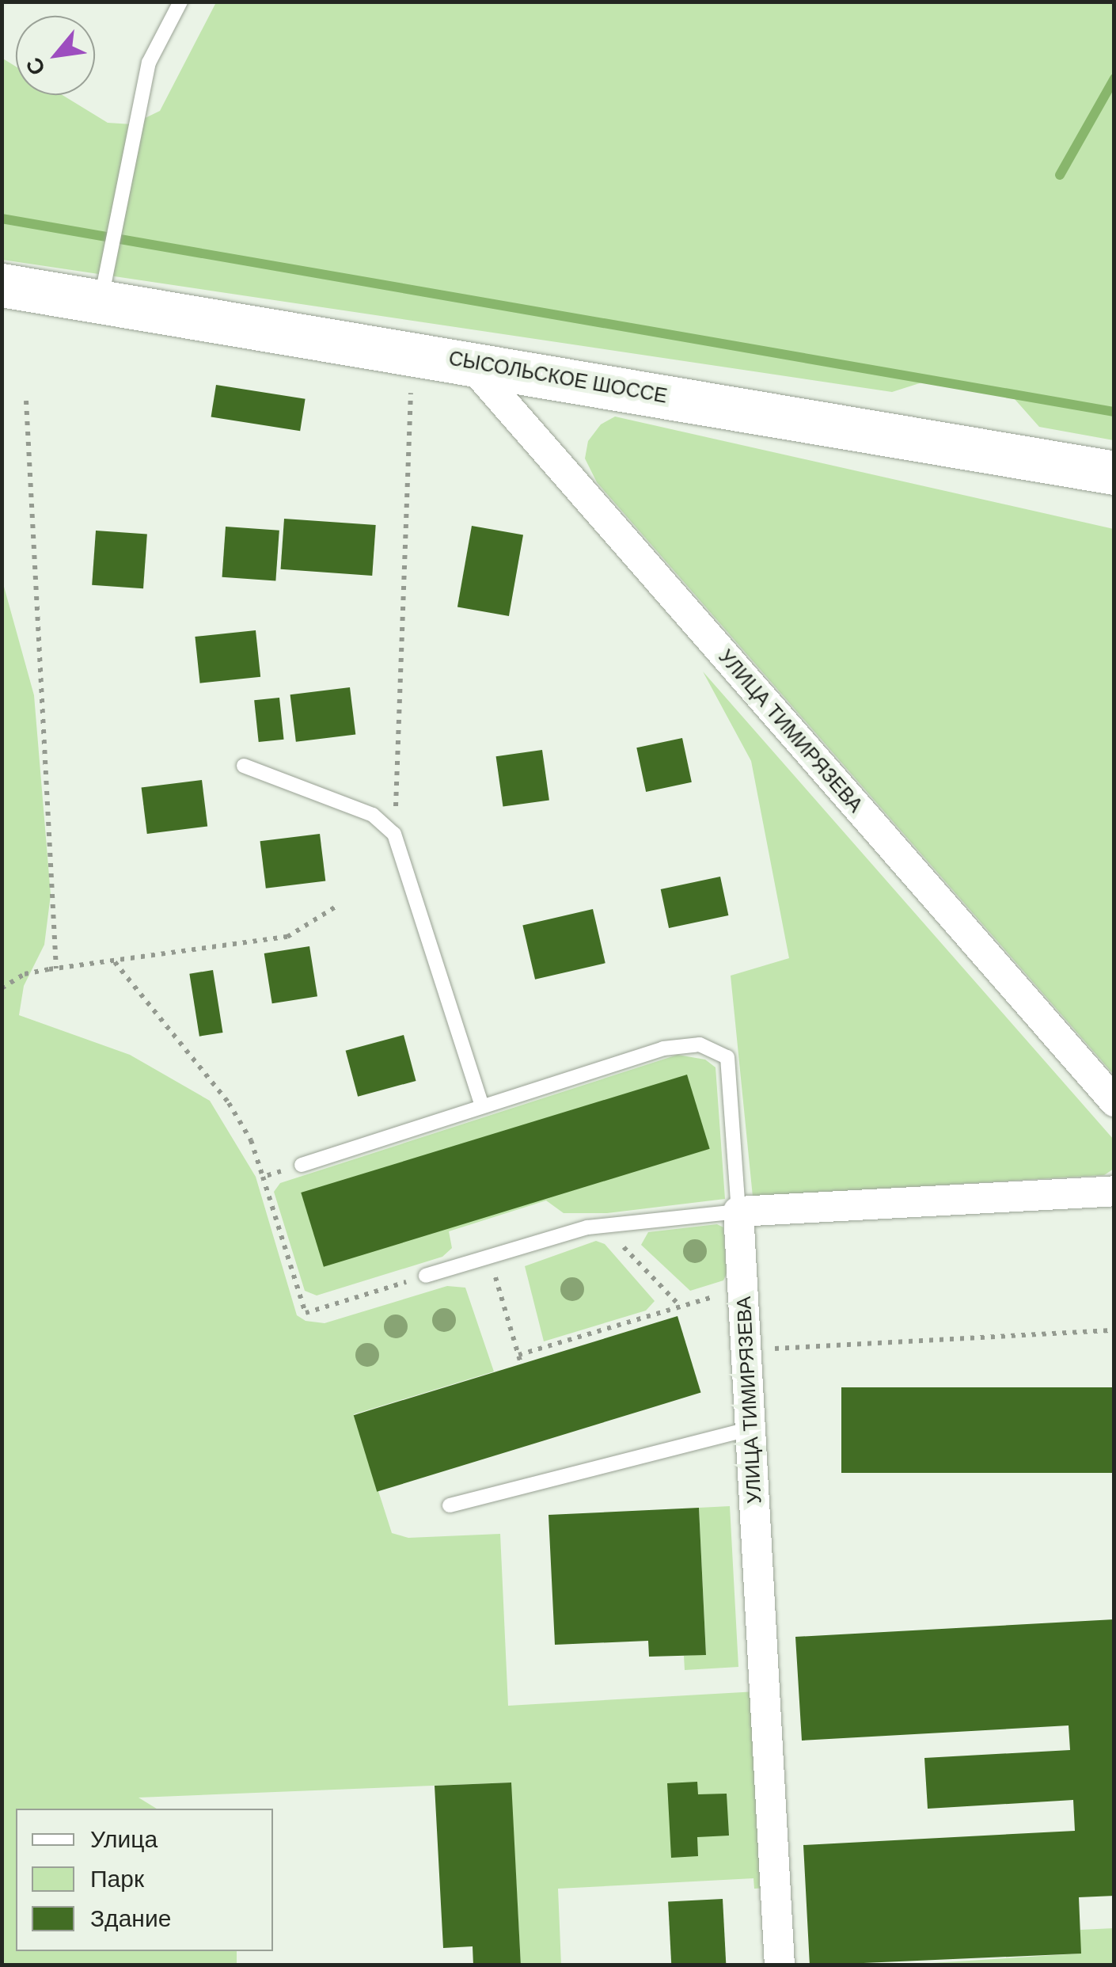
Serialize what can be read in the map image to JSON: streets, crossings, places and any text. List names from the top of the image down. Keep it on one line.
{"streets":{"highway":["СЫСОЛЬСКОЕ ШОССЕ"],"street":["УЛИЦА ТИМИРЯЗЕВА"]},"crossings":[["СЫСОЛЬСКОЕ ШОССЕ","УЛИЦА ТИМИРЯЗЕВА"]],"legend":["Улица","Парк","Здание"],"north":"bottom left"}
